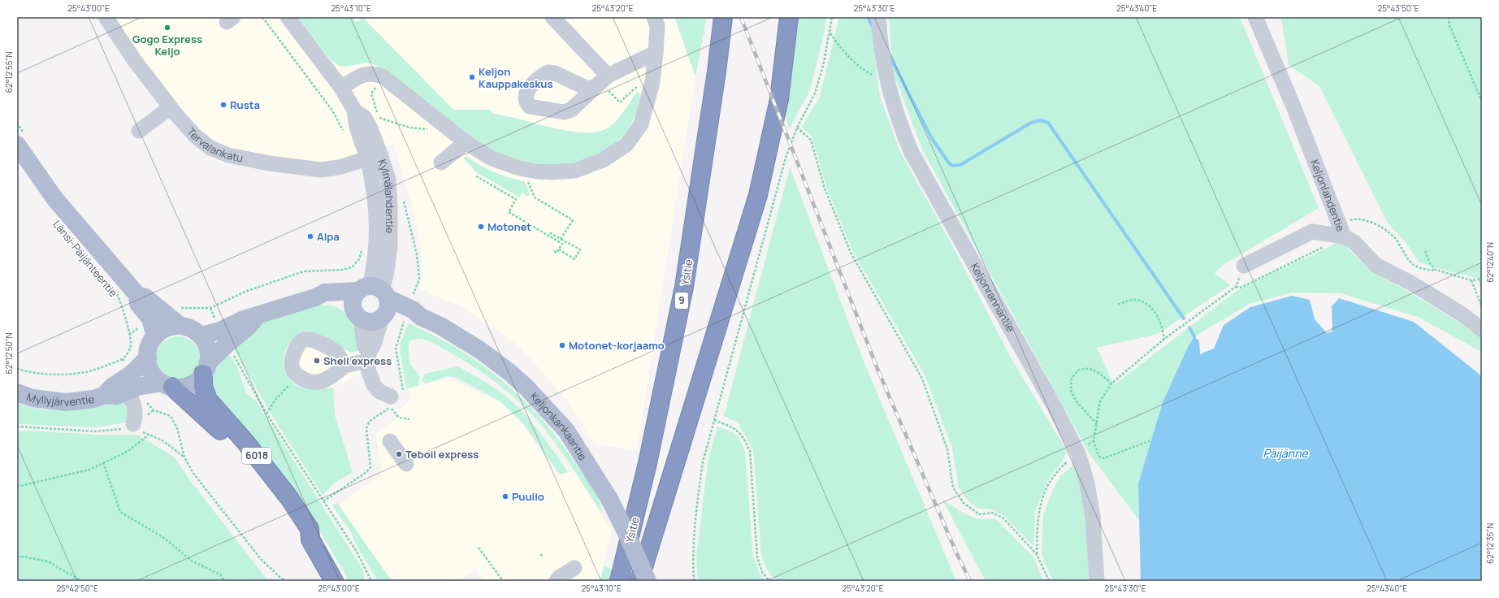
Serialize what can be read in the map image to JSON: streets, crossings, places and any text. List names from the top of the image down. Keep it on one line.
{"streets":{"highway":["Ysitie","9","6018"],"main road":["Länsi-Päijänteentie","Myllyjärventie","Keljonkankaantie"],"street":["Tervalankatu","Keljonlahdentie","Kylmälahdentie","Keljonrannantie"]},"crossings":[["Tervalankatu","Kylmälahdentie"],["Kylmälahdentie","Keljonkankaantie"],["Länsi-Päijänteentie","Myllyjärventie"],["Länsi-Päijänteentie","Keljonkankaantie"],["Länsi-Päijänteentie","6018"],["Myllyjärventie","Keljonkankaantie"],["Myllyjärventie","6018"],["Keljonkankaantie","6018"]],"water":["Päijänne"],"places":["Gogo Express Keljo","Keljon Kauppakeskus","Rusta","Motonet","Alpa","Motonet-korjaamo","Shell express","Teboil express","Puuilo"],"coordinates":["25°43'00\"E","25°43'10\"E","25°43'20\"E","25°43'30\"E","25°43'40\"E","25°43'50\"E","62°12'55\"N","62°12'40\"N","62°12'50\"N","62°12'35\"N","25°42'50\"E"]}
